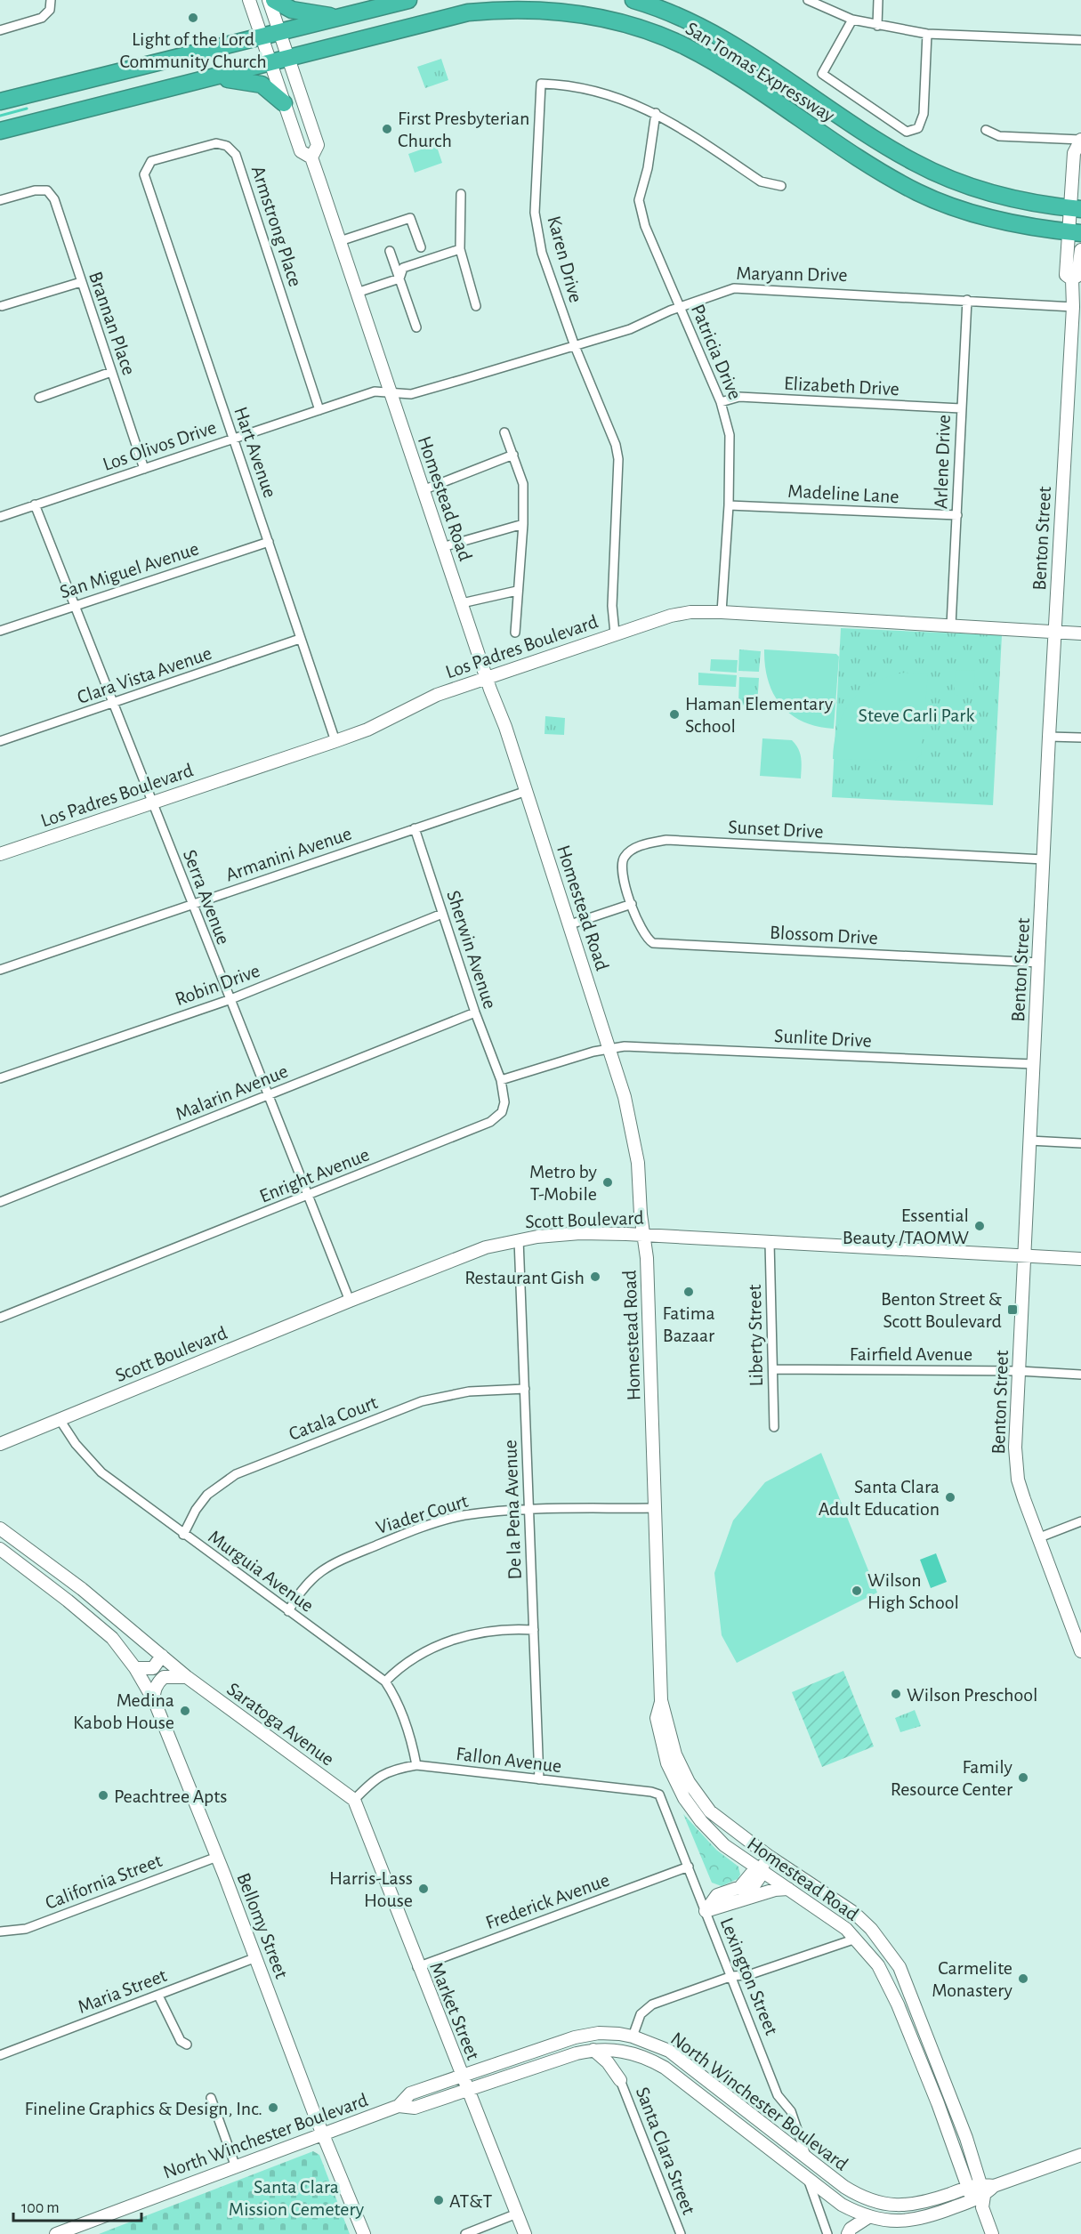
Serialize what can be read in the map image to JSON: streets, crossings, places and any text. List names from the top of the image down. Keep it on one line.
{"streets":{"highway":["San Tomas Expressway"],"main road":["Homestead Road","Benton Street","Los Padres Boulevard","Scott Boulevard","Saratoga Avenue","Bellomy Street","Market Street","North Winchester Boulevard"],"street":["Armstrong Place","Karen Drive","Maryann Drive","Brannan Place","Patricia Drive","Elizabeth Drive","Los Olivos Drive","Hart Avenue","Arlene Drive","Madeline Lane","San Miguel Avenue","Clara Vista Avenue","Sunset Drive","Armanini Avenue","Serra Avenue","Blossom Drive","Sherwin Avenue","Robin Drive","Sunlite Drive","Malarin Avenue","Enright Avenue","Liberty Street","Fairfield Avenue","Catala Court","De la Pena Avenue","Viader Court","Murguia Avenue","Fallon Avenue","California Street","Frederick Avenue","Lexington Street","Maria Street","Santa Clara Street"]},"crossings":[["San Tomas Expressway","Homestead Road"],["San Tomas Expressway","Benton Street"],["Armstrong Place","Los Olivos Drive"],["Armstrong Place","Hart Avenue"],["Karen Drive","Maryann Drive"],["Karen Drive","Patricia Drive"],["Karen Drive","Los Padres Boulevard"],["Maryann Drive","Patricia Drive"],["Maryann Drive","Los Olivos Drive"],["Maryann Drive","Arlene Drive"],["Maryann Drive","Homestead Road"],["Maryann Drive","Benton Street"],["Brannan Place","Los Olivos Drive"],["Patricia Drive","Elizabeth Drive"],["Patricia Drive","Madeline Lane"],["Patricia Drive","Los Padres Boulevard"],["Elizabeth Drive","Arlene Drive"],["Los Olivos Drive","Hart Avenue"],["Los Olivos Drive","Homestead Road"],["Los Olivos Drive","Serra Avenue"],["Hart Avenue","San Miguel Avenue"],["Hart Avenue","Los Padres Boulevard"],["Hart Avenue","Clara Vista Avenue"],["Arlene Drive","Madeline Lane"],["Arlene Drive","Los Padres Boulevard"],["Homestead Road","Los Padres Boulevard"],["Homestead Road","Armanini Avenue"],["Homestead Road","Sunlite Drive"],["Homestead Road","Scott Boulevard"],["Homestead Road","Viader Court"],["Homestead Road","North Winchester Boulevard"],["Benton Street","Los Padres Boulevard"],["Benton Street","Sunset Drive"],["Benton Street","Blossom Drive"],["Benton Street","Sunlite Drive"],["Benton Street","Scott Boulevard"],["Benton Street","Fairfield Avenue"],["San Miguel Avenue","Serra Avenue"],["Los Padres Boulevard","Serra Avenue"],["Clara Vista Avenue","Serra Avenue"],["Sunset Drive","Blossom Drive"],["Armanini Avenue","Serra Avenue"],["Armanini Avenue","Sherwin Avenue"],["Serra Avenue","Robin Drive"],["Serra Avenue","Malarin Avenue"],["Serra Avenue","Enright Avenue"],["Serra Avenue","Scott Boulevard"],["Sherwin Avenue","Robin Drive"],["Sherwin Avenue","Malarin Avenue"],["Sherwin Avenue","Enright Avenue"],["Scott Boulevard","Liberty Street"],["Scott Boulevard","De la Pena Avenue"],["Scott Boulevard","Murguia Avenue"],["Liberty Street","Fairfield Avenue"],["Catala Court","De la Pena Avenue"],["Catala Court","Murguia Avenue"],["De la Pena Avenue","Viader Court"],["De la Pena Avenue","Fallon Avenue"],["Viader Court","Murguia Avenue"],["Murguia Avenue","Fallon Avenue"],["Saratoga Avenue","Fallon Avenue"],["Saratoga Avenue","Market Street"],["Fallon Avenue","Lexington Street"],["Fallon Avenue","Market Street"],["California Street","Bellomy Street"],["Frederick Avenue","Lexington Street"],["Frederick Avenue","Market Street"],["Bellomy Street","Maria Street"],["Bellomy Street","North Winchester Boulevard"],["Lexington Street","North Winchester Boulevard"],["Market Street","North Winchester Boulevard"]],"parks":["Steve Carli Park","Santa Clara Mission Cemetery"],"places":{"other":["Light of the Lord Community Church","First Presbyterian Church","Haman Elementary School","Metro by T-Mobile","Essential Beauty /TAOMW","Restaurant Gish","Fatima Bazaar","Santa Clara Adult Education","Wilson High School","Wilson Preschool","Medina Kabob House","Family Resource Center","Peachtree Apts","Harris-Lass House","Carmelite Monastery","Fineline Graphics & Design, Inc.","AT&T"],"transit":["Benton Street & Scott Boulevard"]},"scale_bar":"100 m"}
